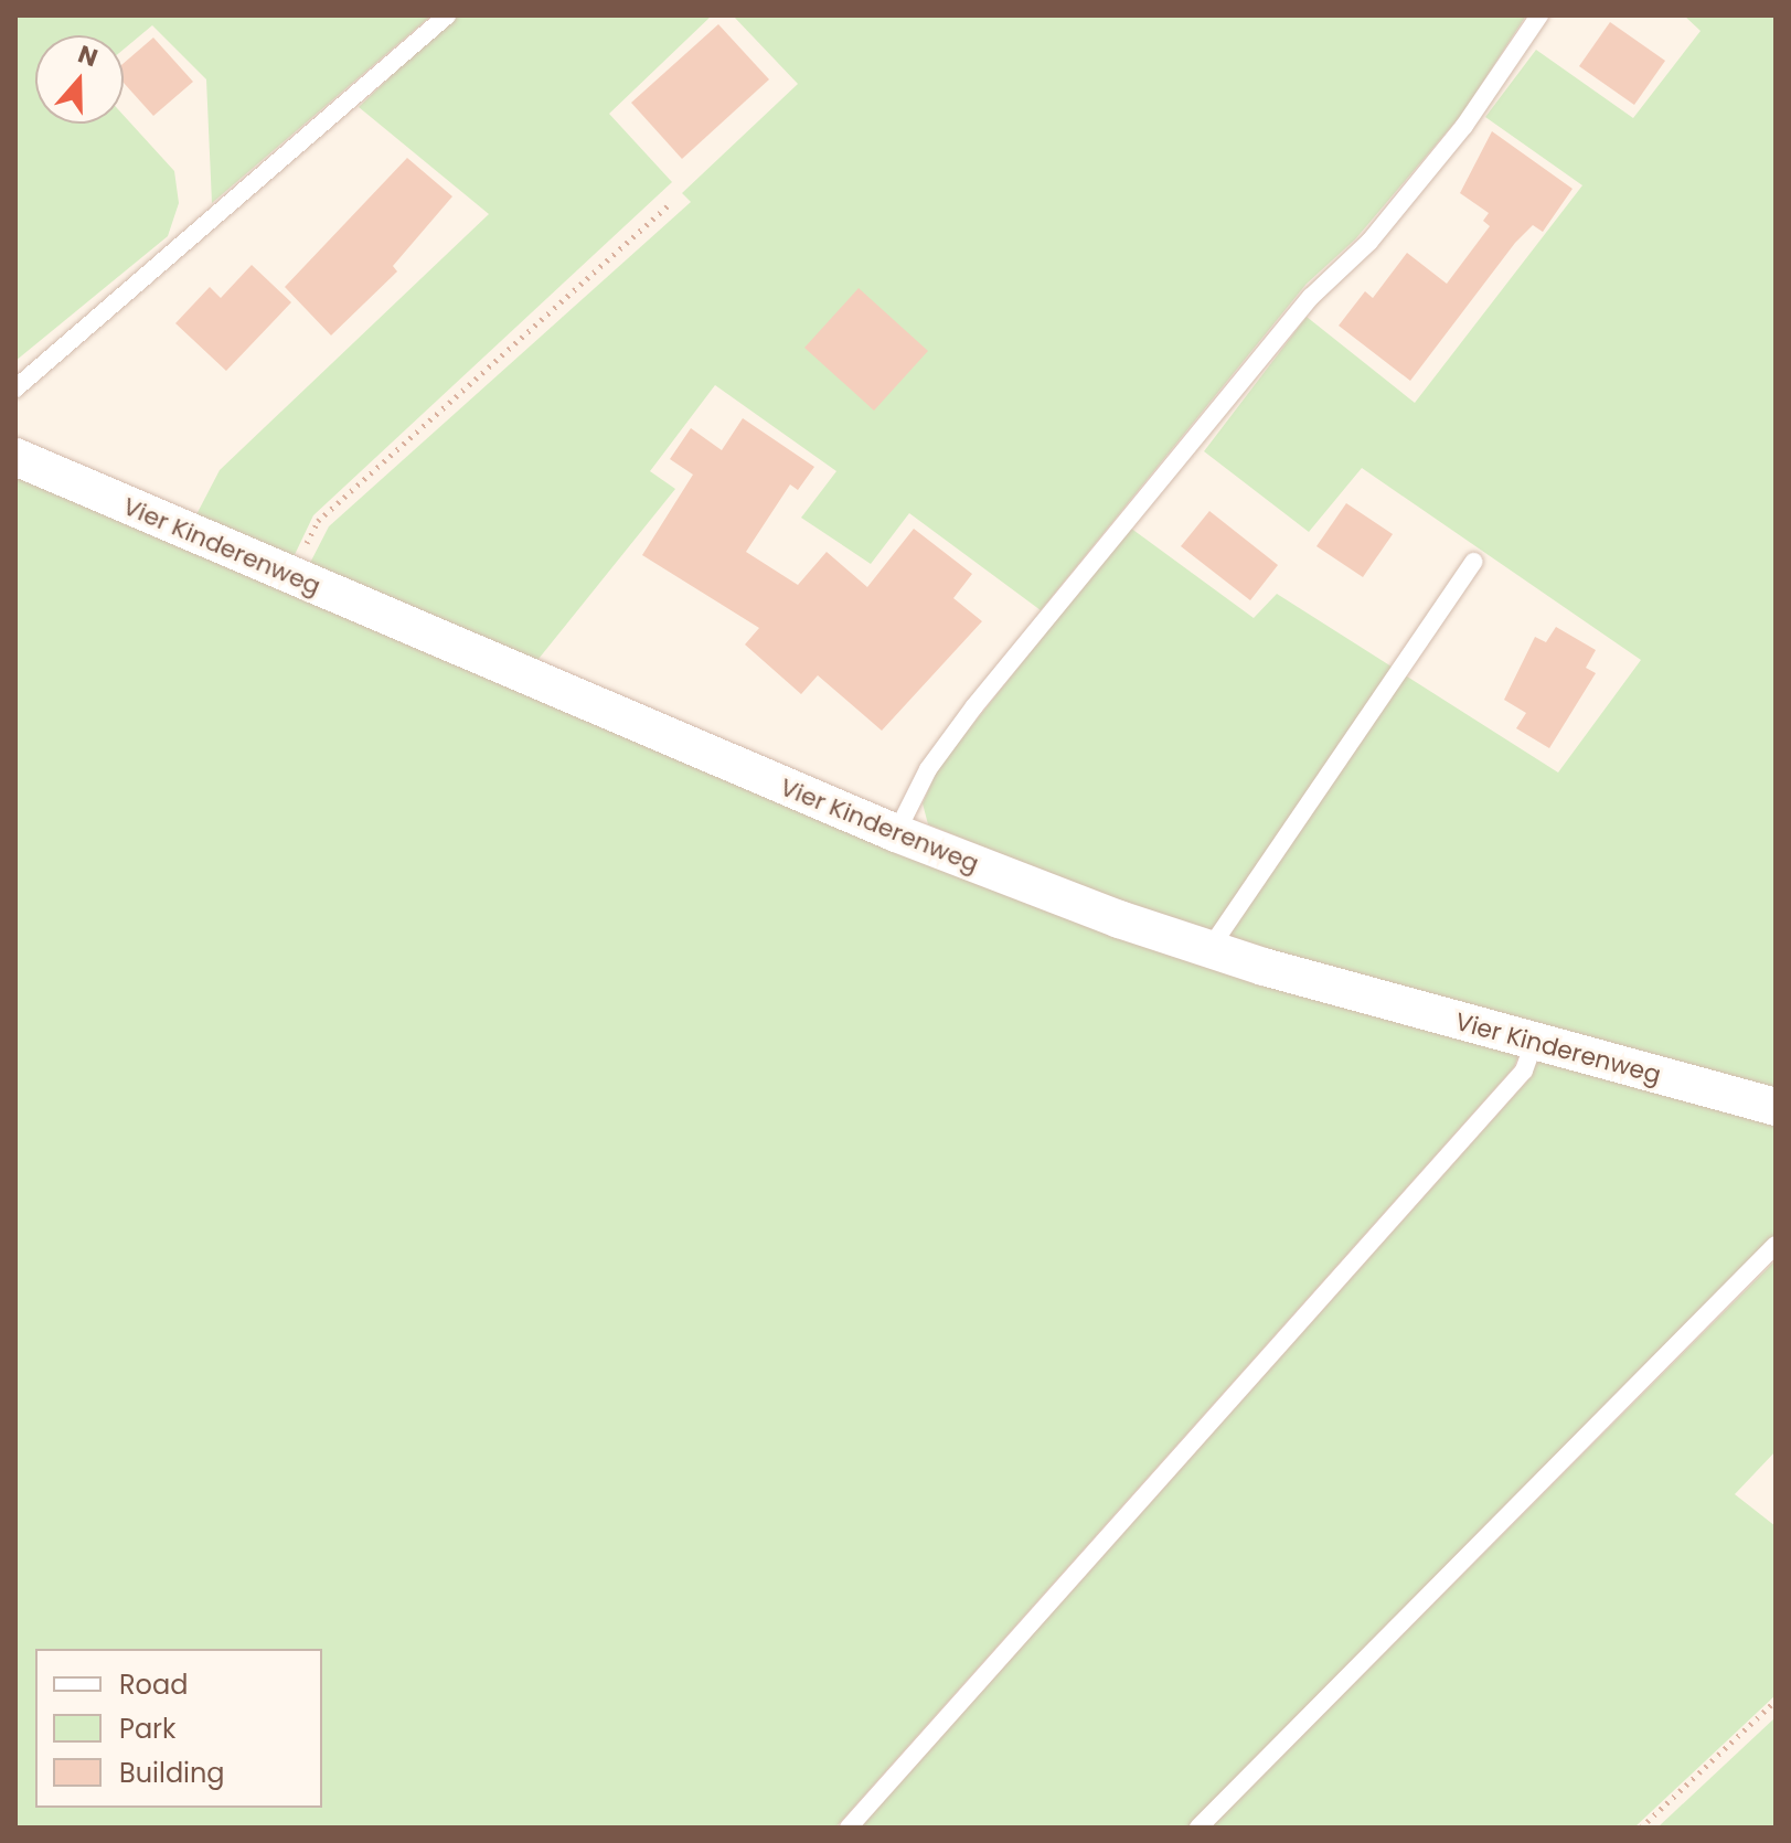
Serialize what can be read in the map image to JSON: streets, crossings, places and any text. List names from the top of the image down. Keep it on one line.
{"streets":{"street":["Vier Kinderenweg"]},"legend":["Road","Park","Building"],"north":"top"}
